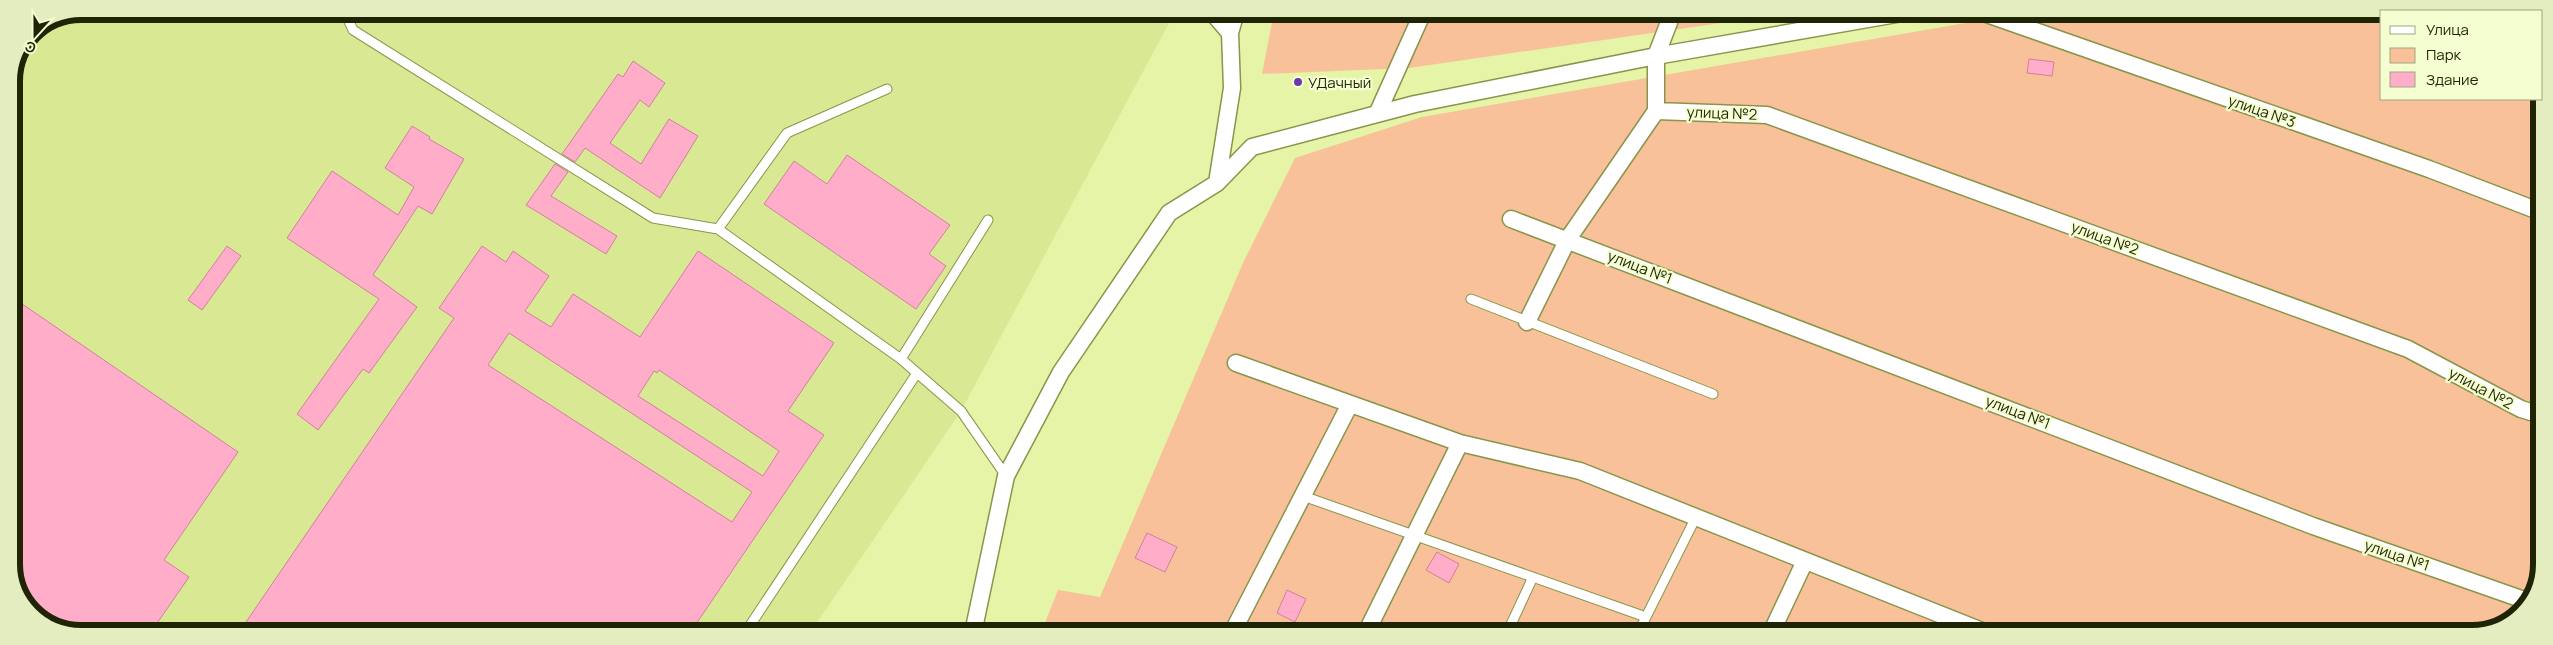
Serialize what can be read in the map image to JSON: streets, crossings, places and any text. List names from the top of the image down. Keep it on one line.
{"streets":{"street":["улица №3","улица №2","улица №1"]},"places":["УДачный"],"legend":["Улица","Парк","Здание"],"north":"bottom"}
